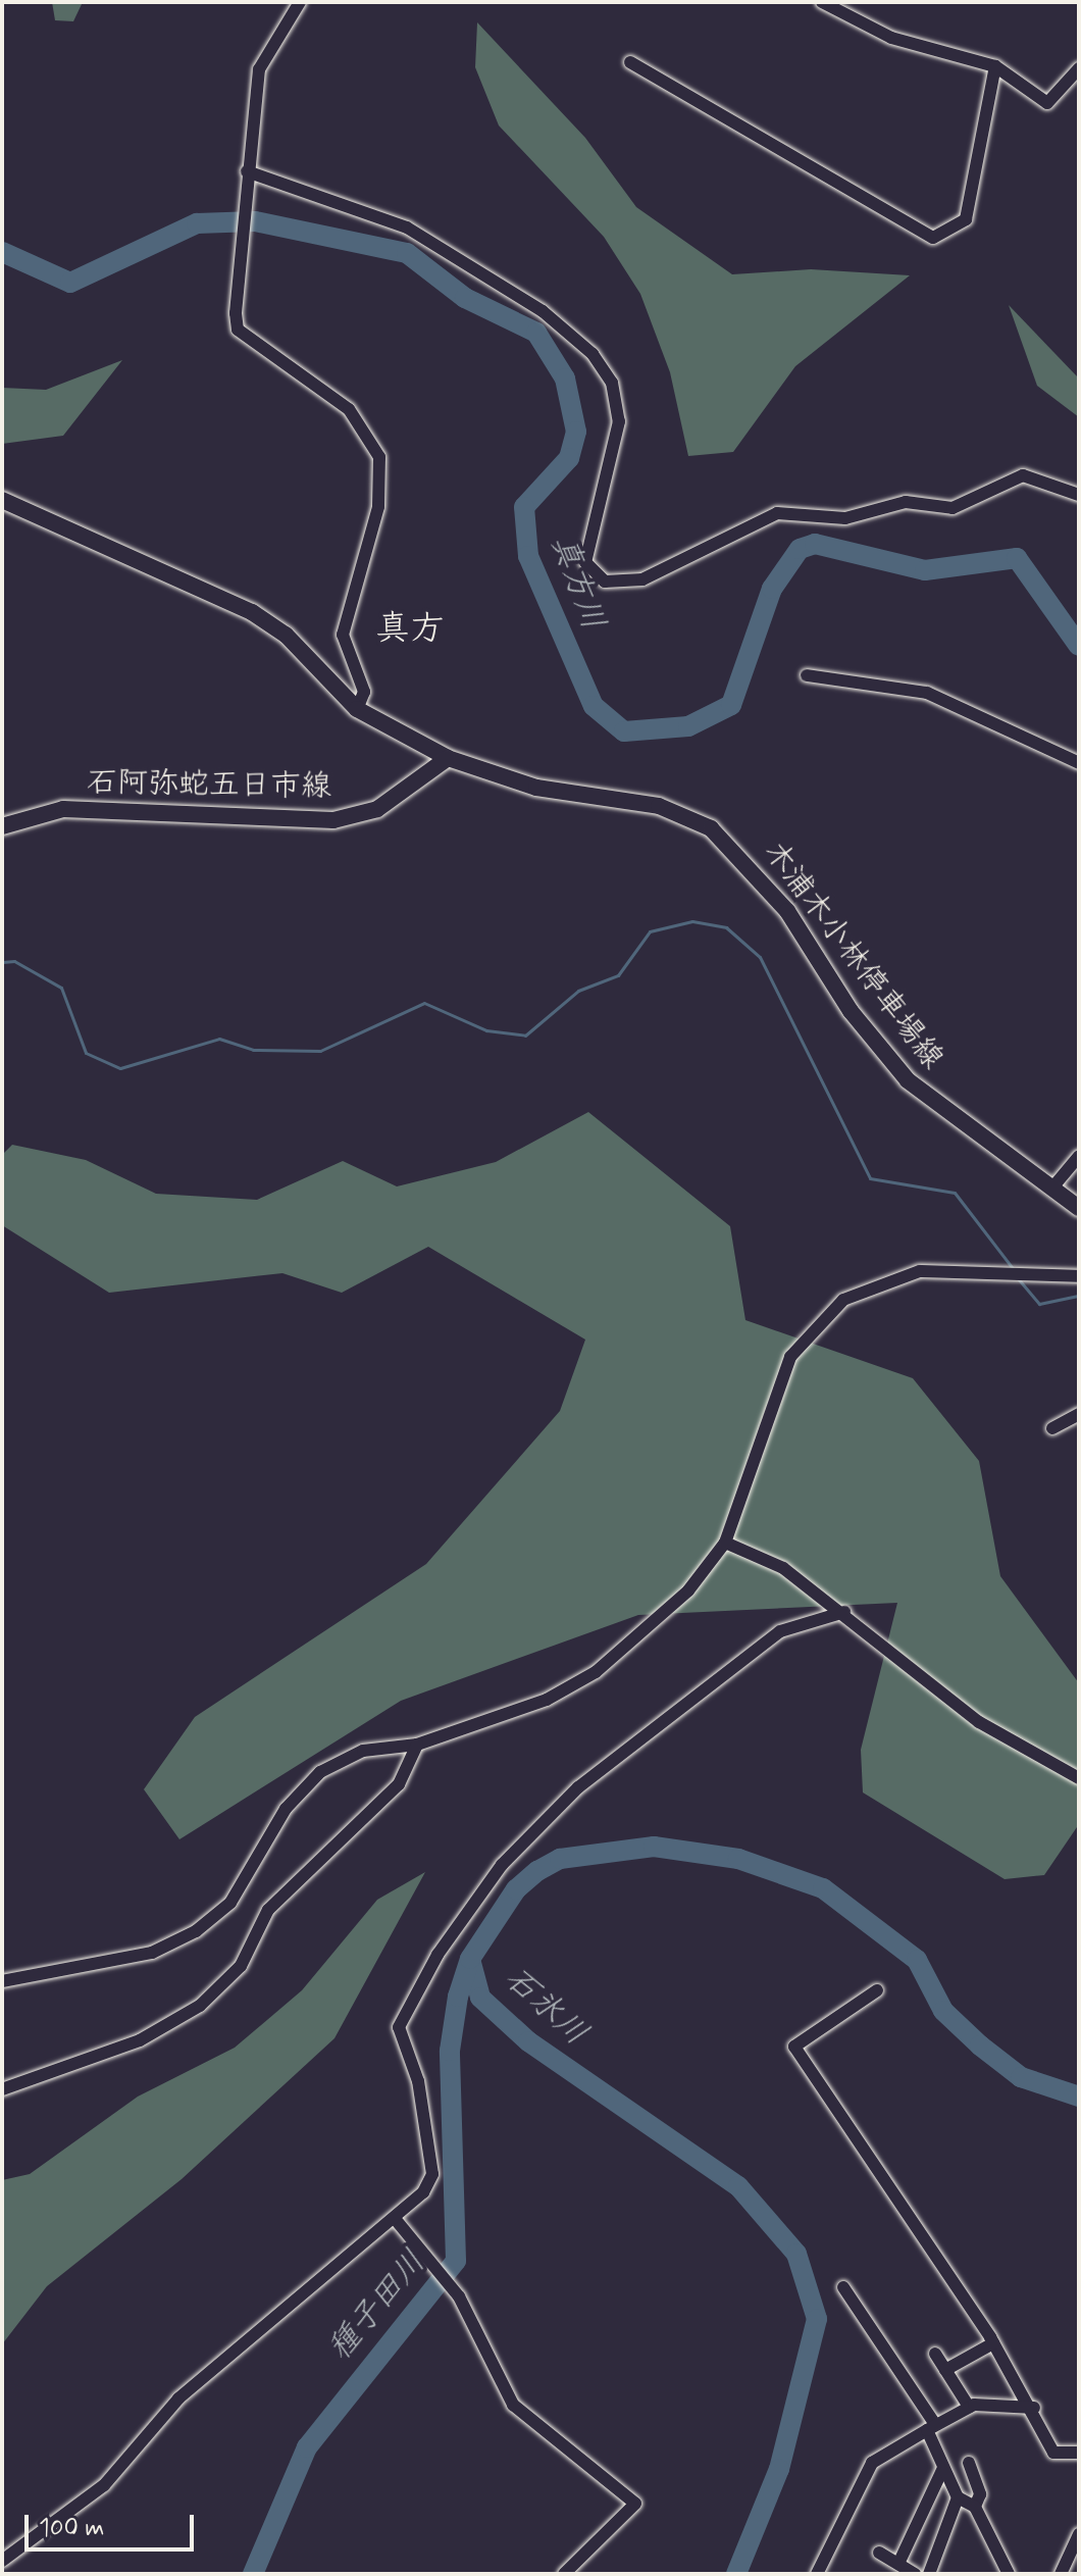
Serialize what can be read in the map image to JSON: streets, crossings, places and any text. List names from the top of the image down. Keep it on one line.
{"streets":{"main road":["石阿弥蛇五日市線","木浦木小林停車場線"]},"crossings":[["石阿弥蛇五日市線","木浦木小林停車場線"]],"districts":["真方"],"water":["真方川","石氷川","種子田川"],"scale_bar":"100 m"}
